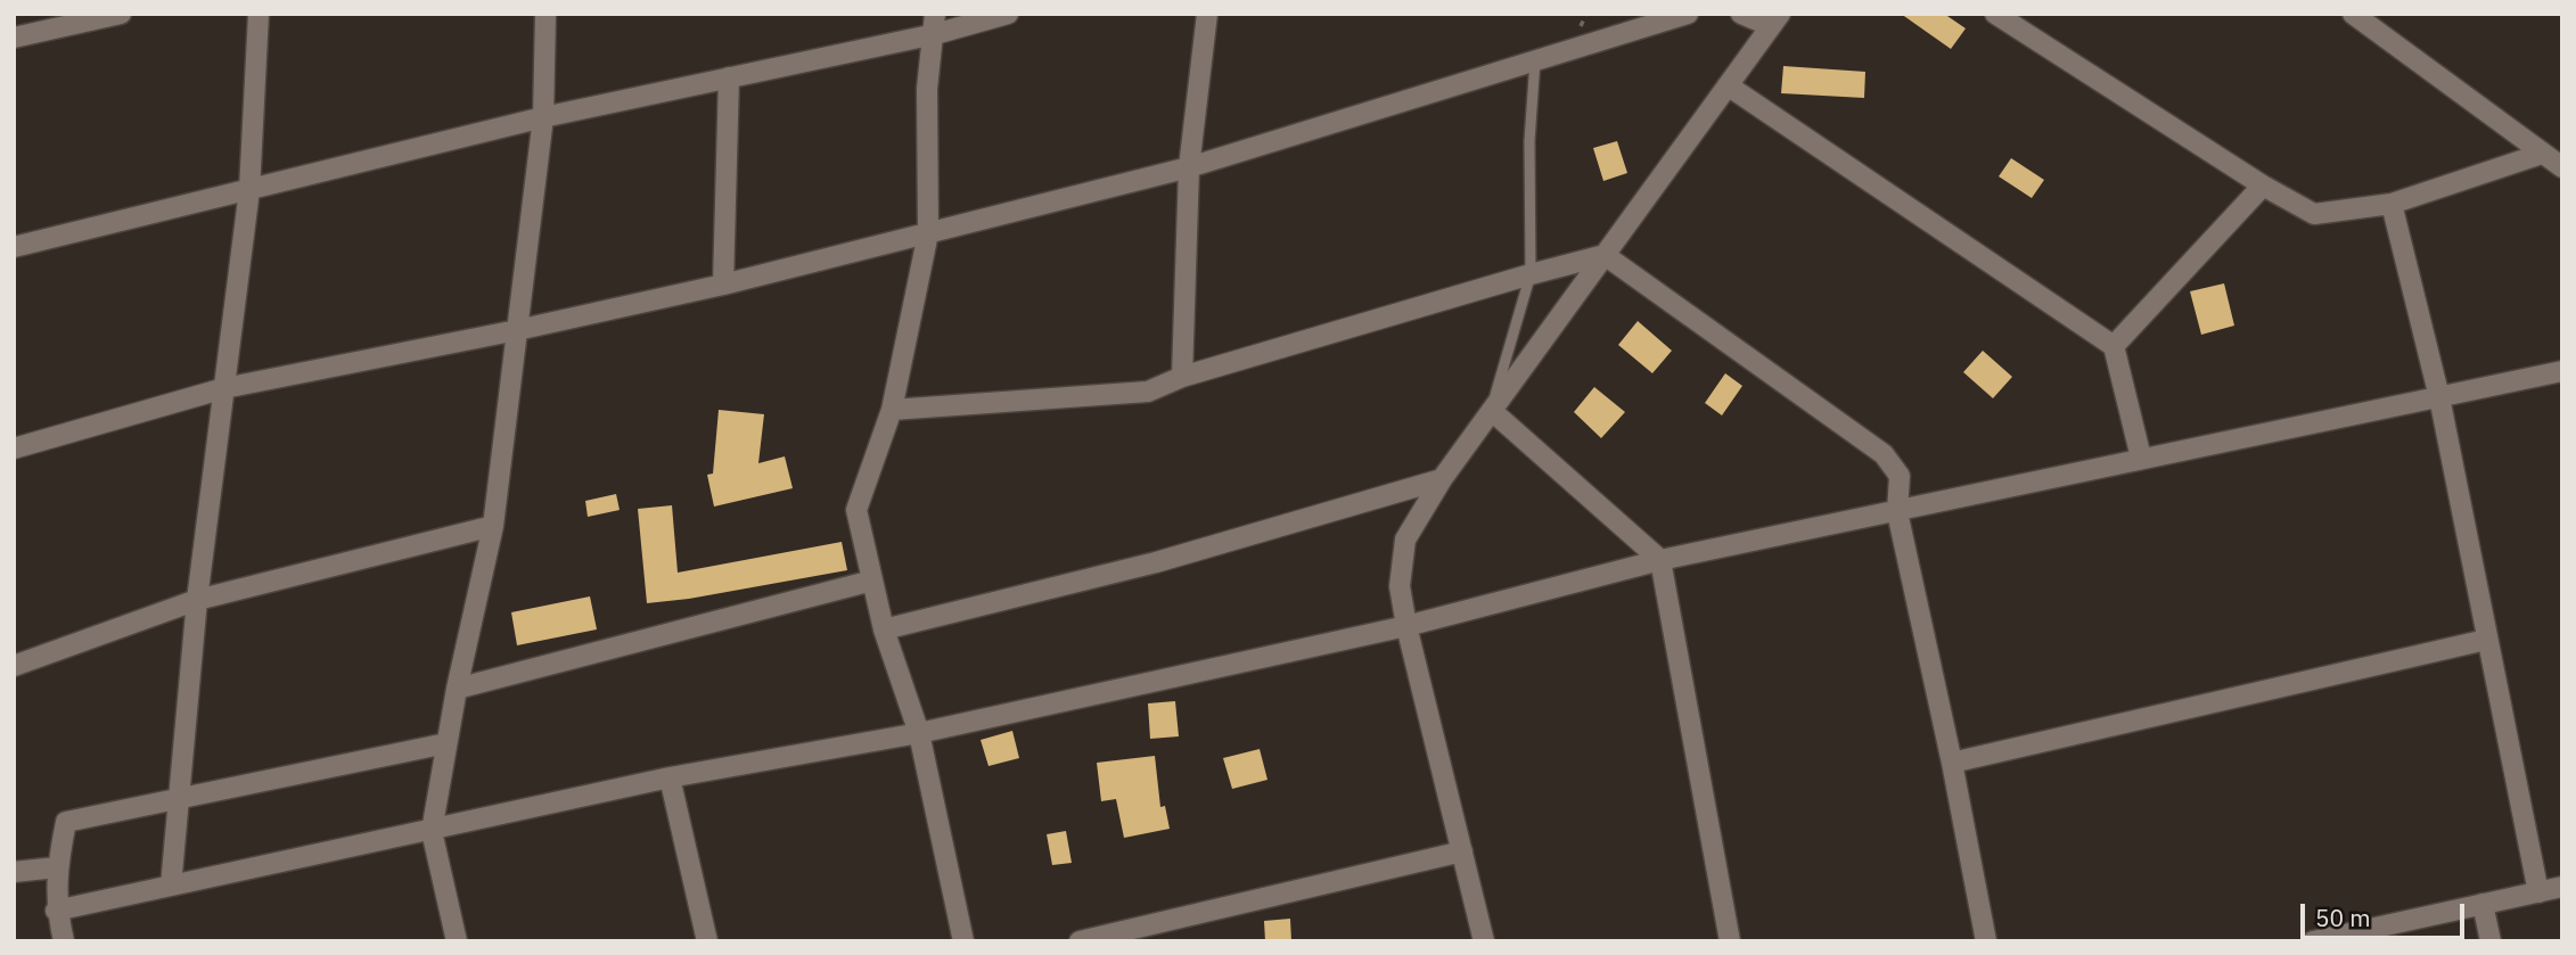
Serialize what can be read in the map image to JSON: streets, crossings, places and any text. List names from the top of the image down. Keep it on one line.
{"scale_bar":"50 m"}
